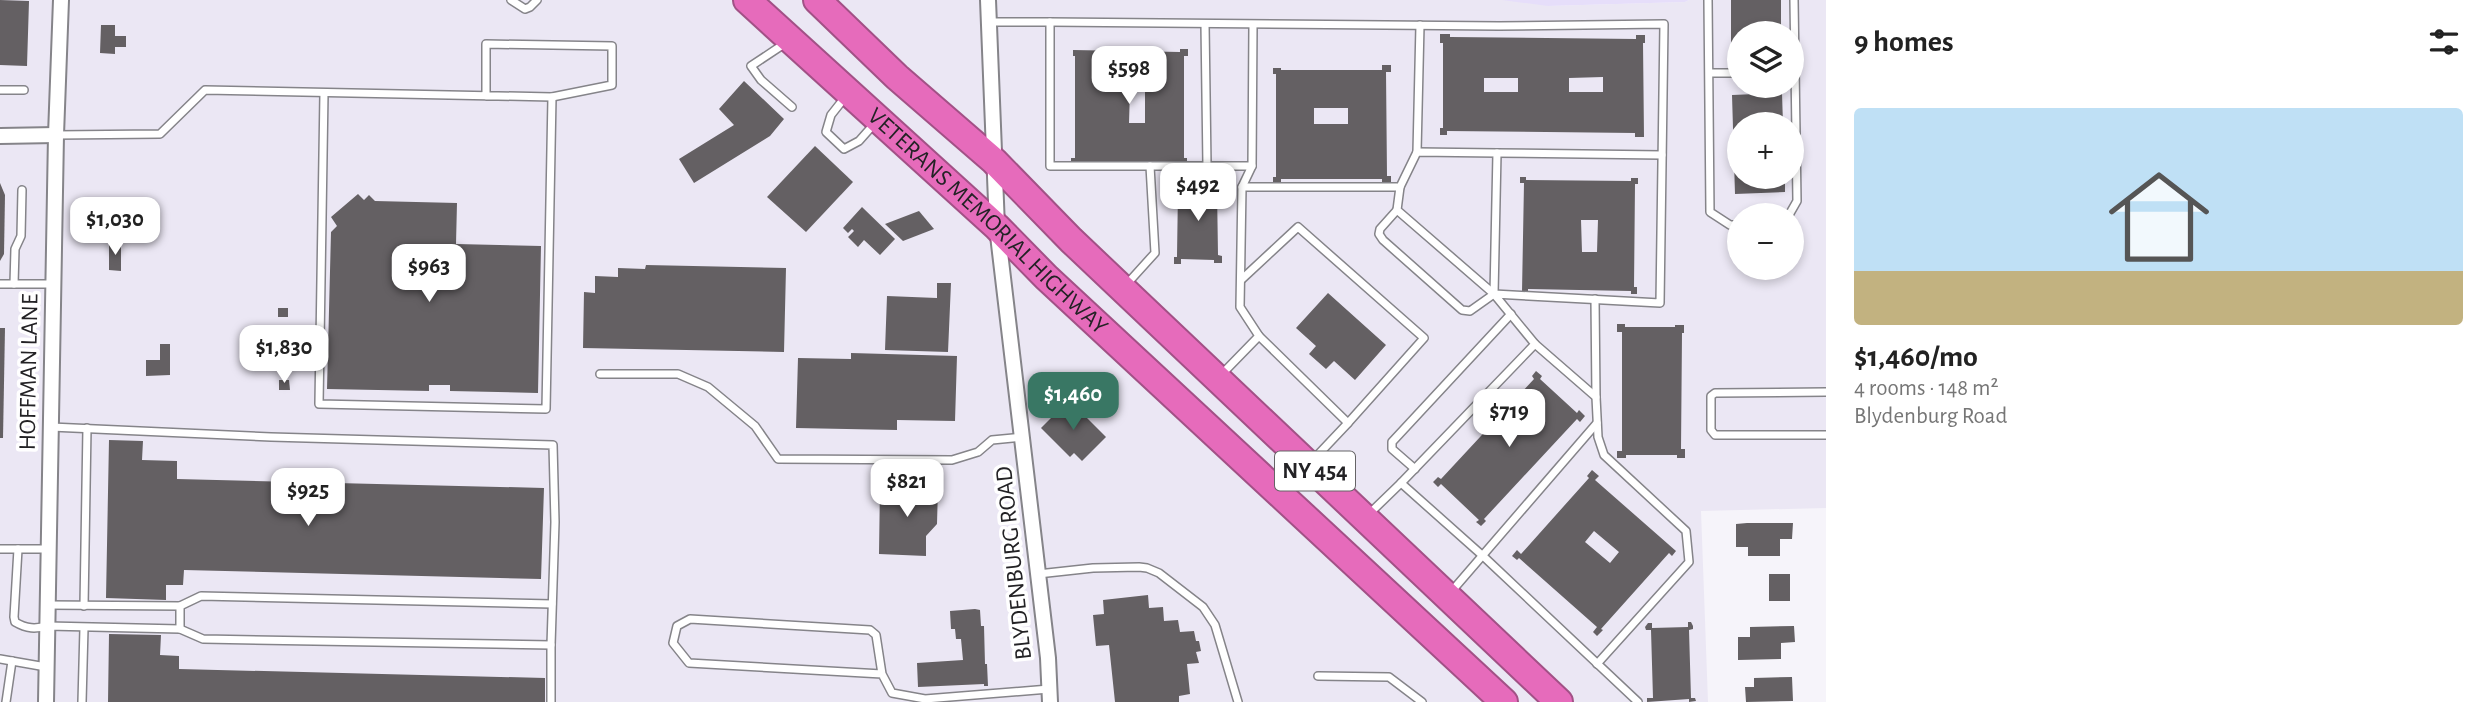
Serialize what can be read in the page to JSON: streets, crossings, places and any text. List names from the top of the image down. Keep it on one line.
{"streets":{"highway":["VETERANS MEMORIAL HIGHWAY","NY 454"],"street":["HOFFMAN LANE","BLYDENBURG ROAD"]},"crossings":[["VETERANS MEMORIAL HIGHWAY","BLYDENBURG ROAD"]],"page":{"heading":"9 homes","map_buttons":["+","−"],"price":["$598","$492","$1,030","$963","$1,830","$1,460","$719","$821","$925"],"list":[{"name":"$1,460/mo","note":"4 rooms · 148 m² · Blydenburg Road"}]}}
